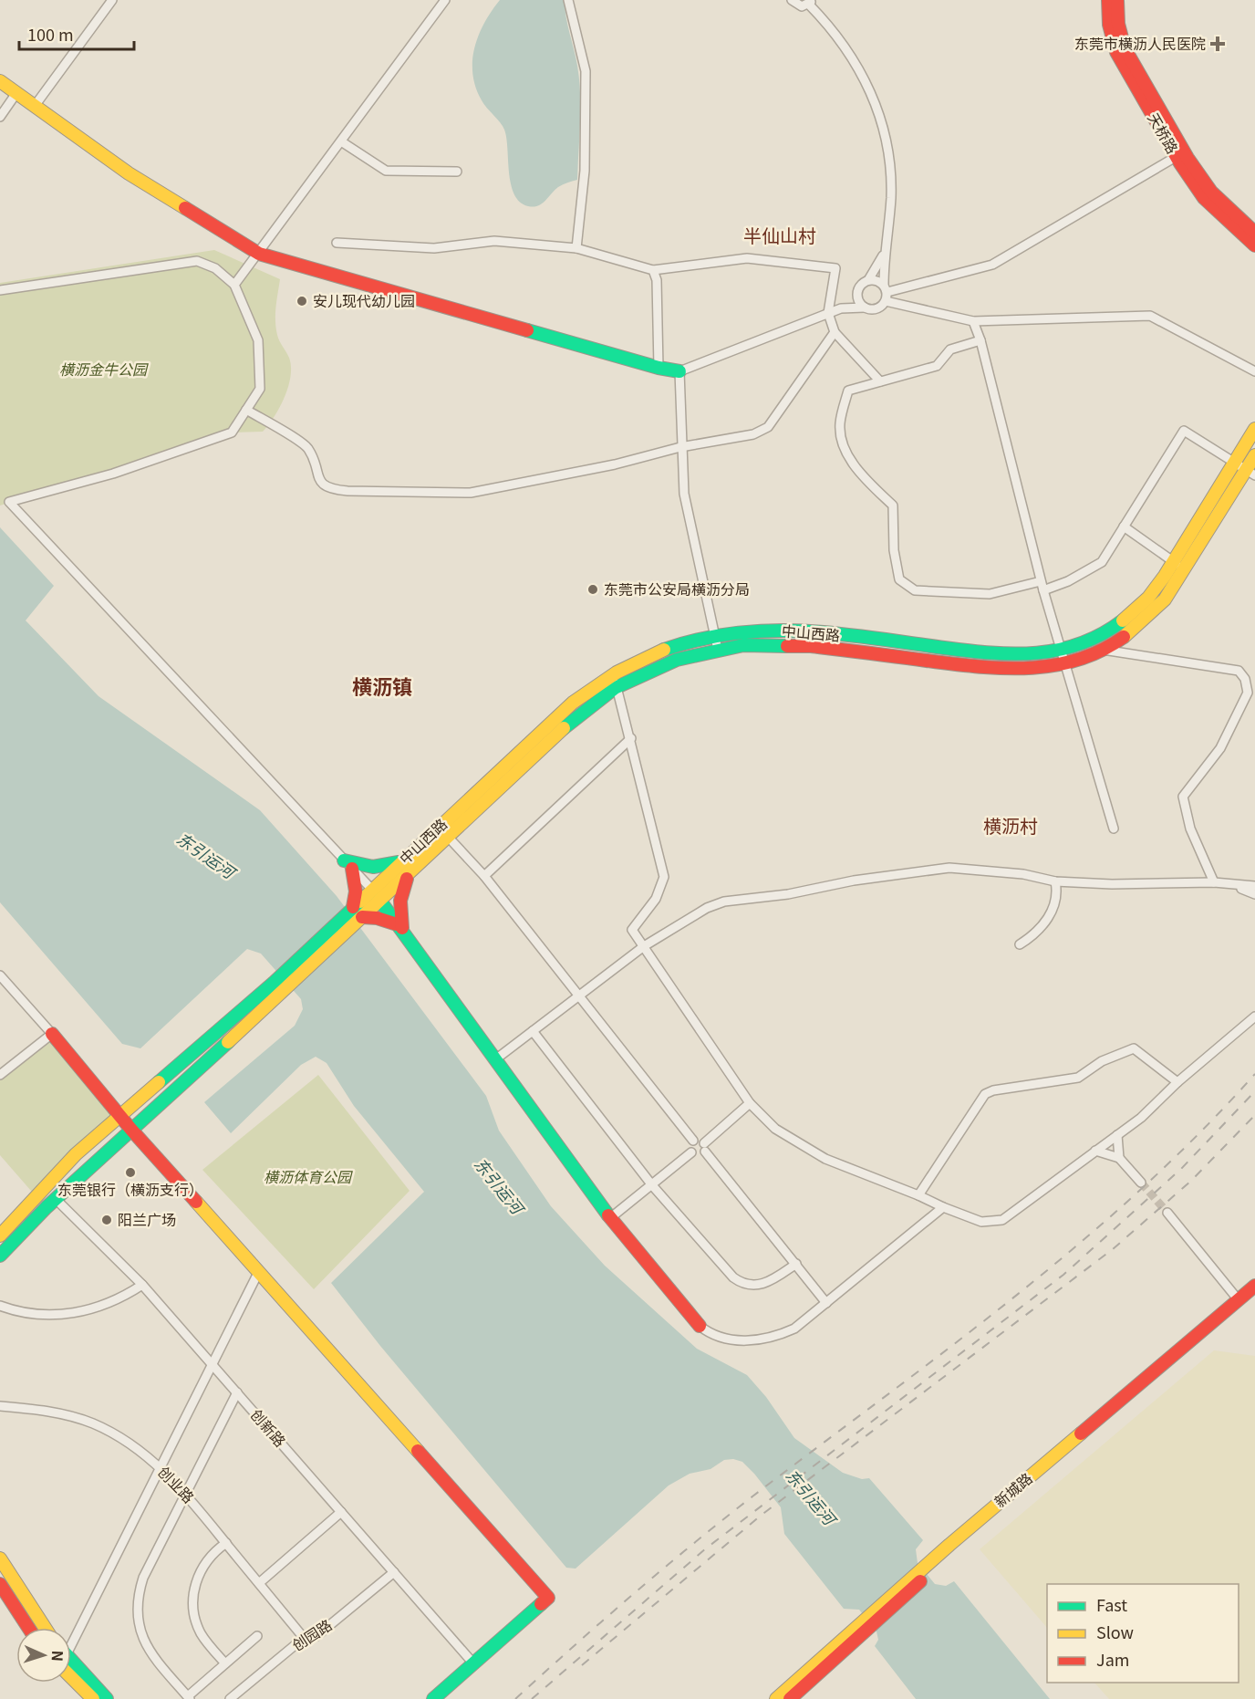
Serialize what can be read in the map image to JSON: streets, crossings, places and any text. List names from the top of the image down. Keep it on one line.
{"streets":{"main road":["天桥路","中山西路","新城路"],"street":["创新路","创业路","创园路"]},"crossings":[["中山西路","创新路"],["创新路","创园路"],["创业路","创园路"]],"districts":["半仙山村","横沥镇","横沥村"],"water":["东引运河"],"parks":["横沥金牛公园","横沥体育公园"],"places":{"health":["东莞市横沥人民医院"],"other":["安儿现代幼儿园","东莞市公安局横沥分局","东莞银行（横沥支行）","阳兰广场"]},"legend":["Fast","Slow","Jam"],"scale_bar":"100 m","north":"right"}
